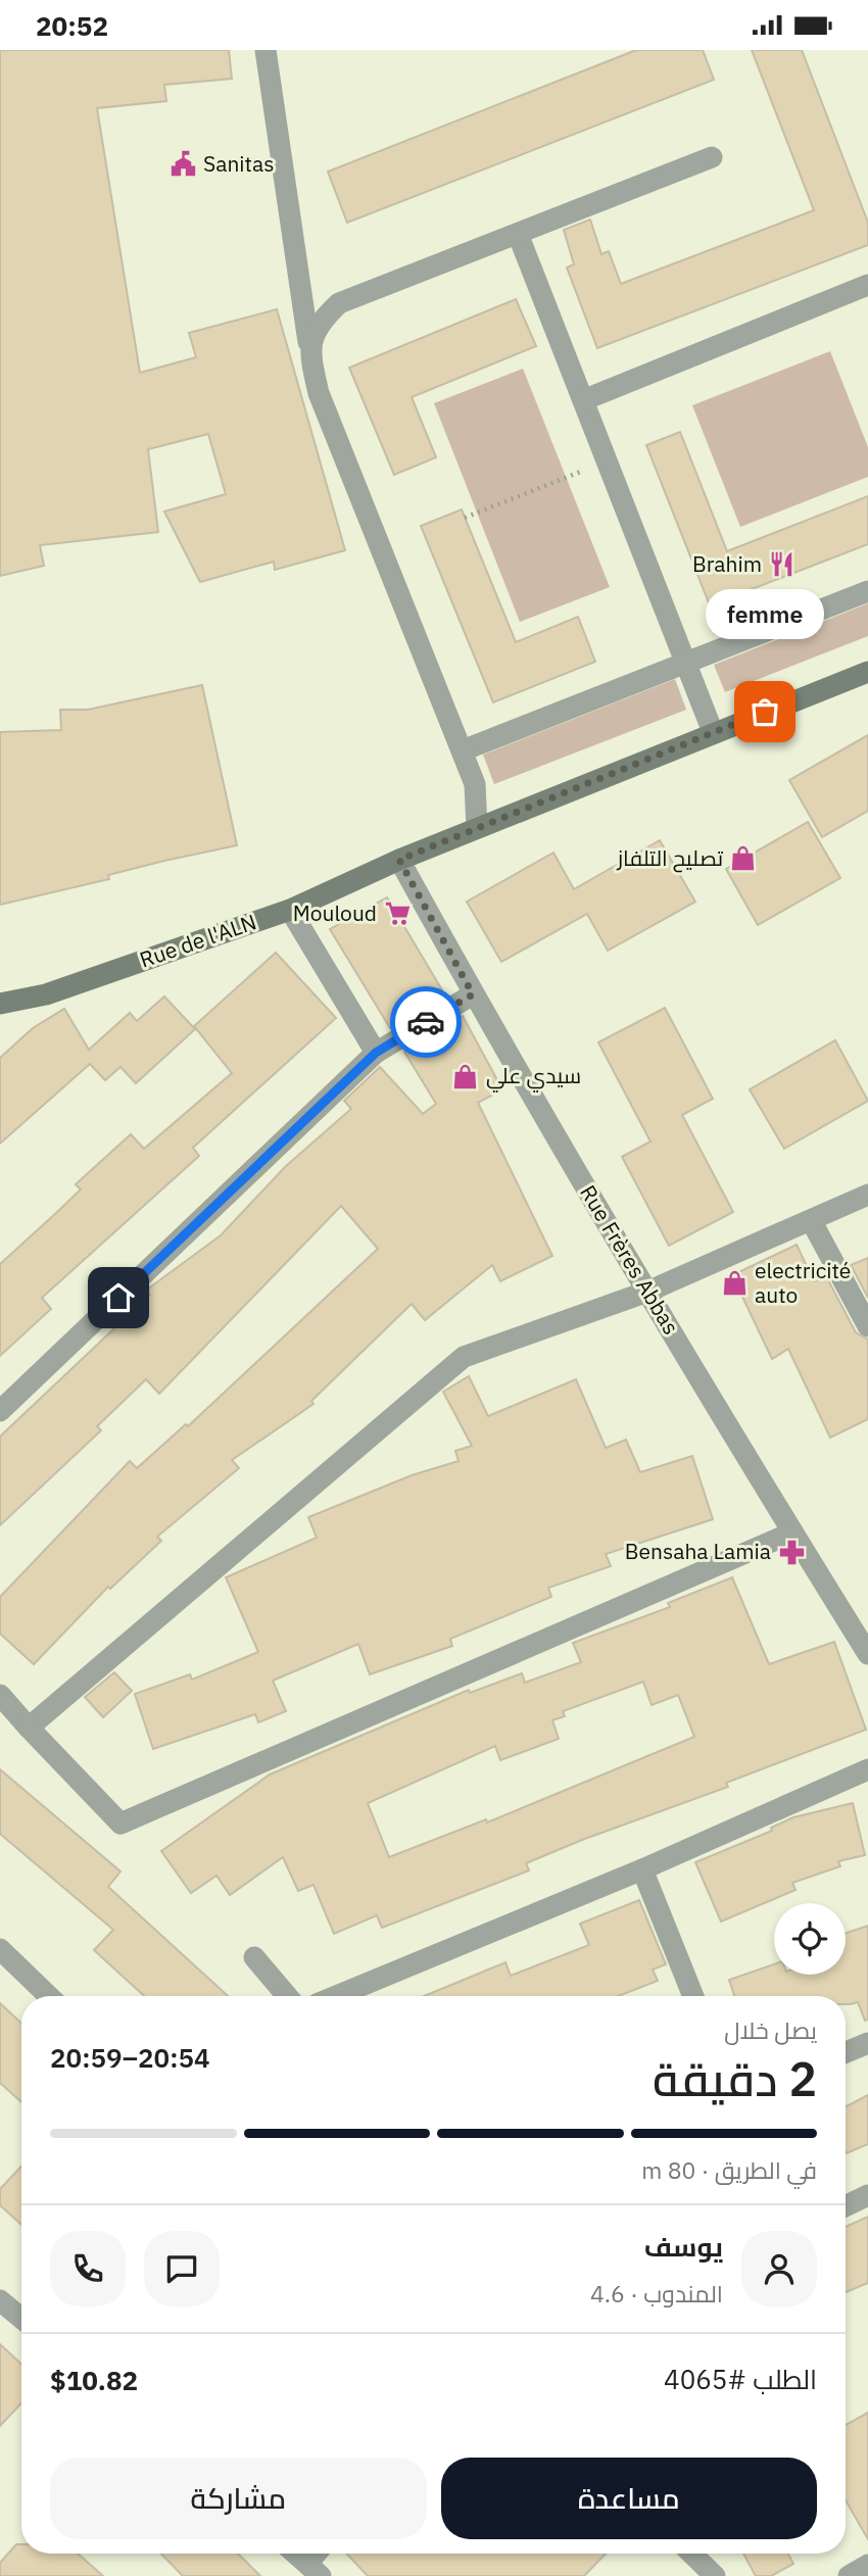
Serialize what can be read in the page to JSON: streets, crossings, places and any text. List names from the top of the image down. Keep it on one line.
{"streets":{"street":["Rue de l'ALN","Rue Frères Abbas"]},"crossings":[["Rue de l'ALN","Rue Frères Abbas"]],"places":{"public building":["Sanitas"],"restaurant":["Brahim"],"other":["femme"],"shop":["تصليح التلفاز","سيدي علي","electricité auto"],"supermarket":["Mouloud"],"pharmacy":["Bensaha Lamia"]},"page":{"status":"20:52","bubble":"femme","heading":["2 دقيقة","يصل خلال","20:54–20:59"],"panel":["يوسف","المندوب · 4.6","الطلب #4065","$10.82"],"bar":"في الطريق · 80 m","buttons":["مساعدة","مشاركة"]}}
